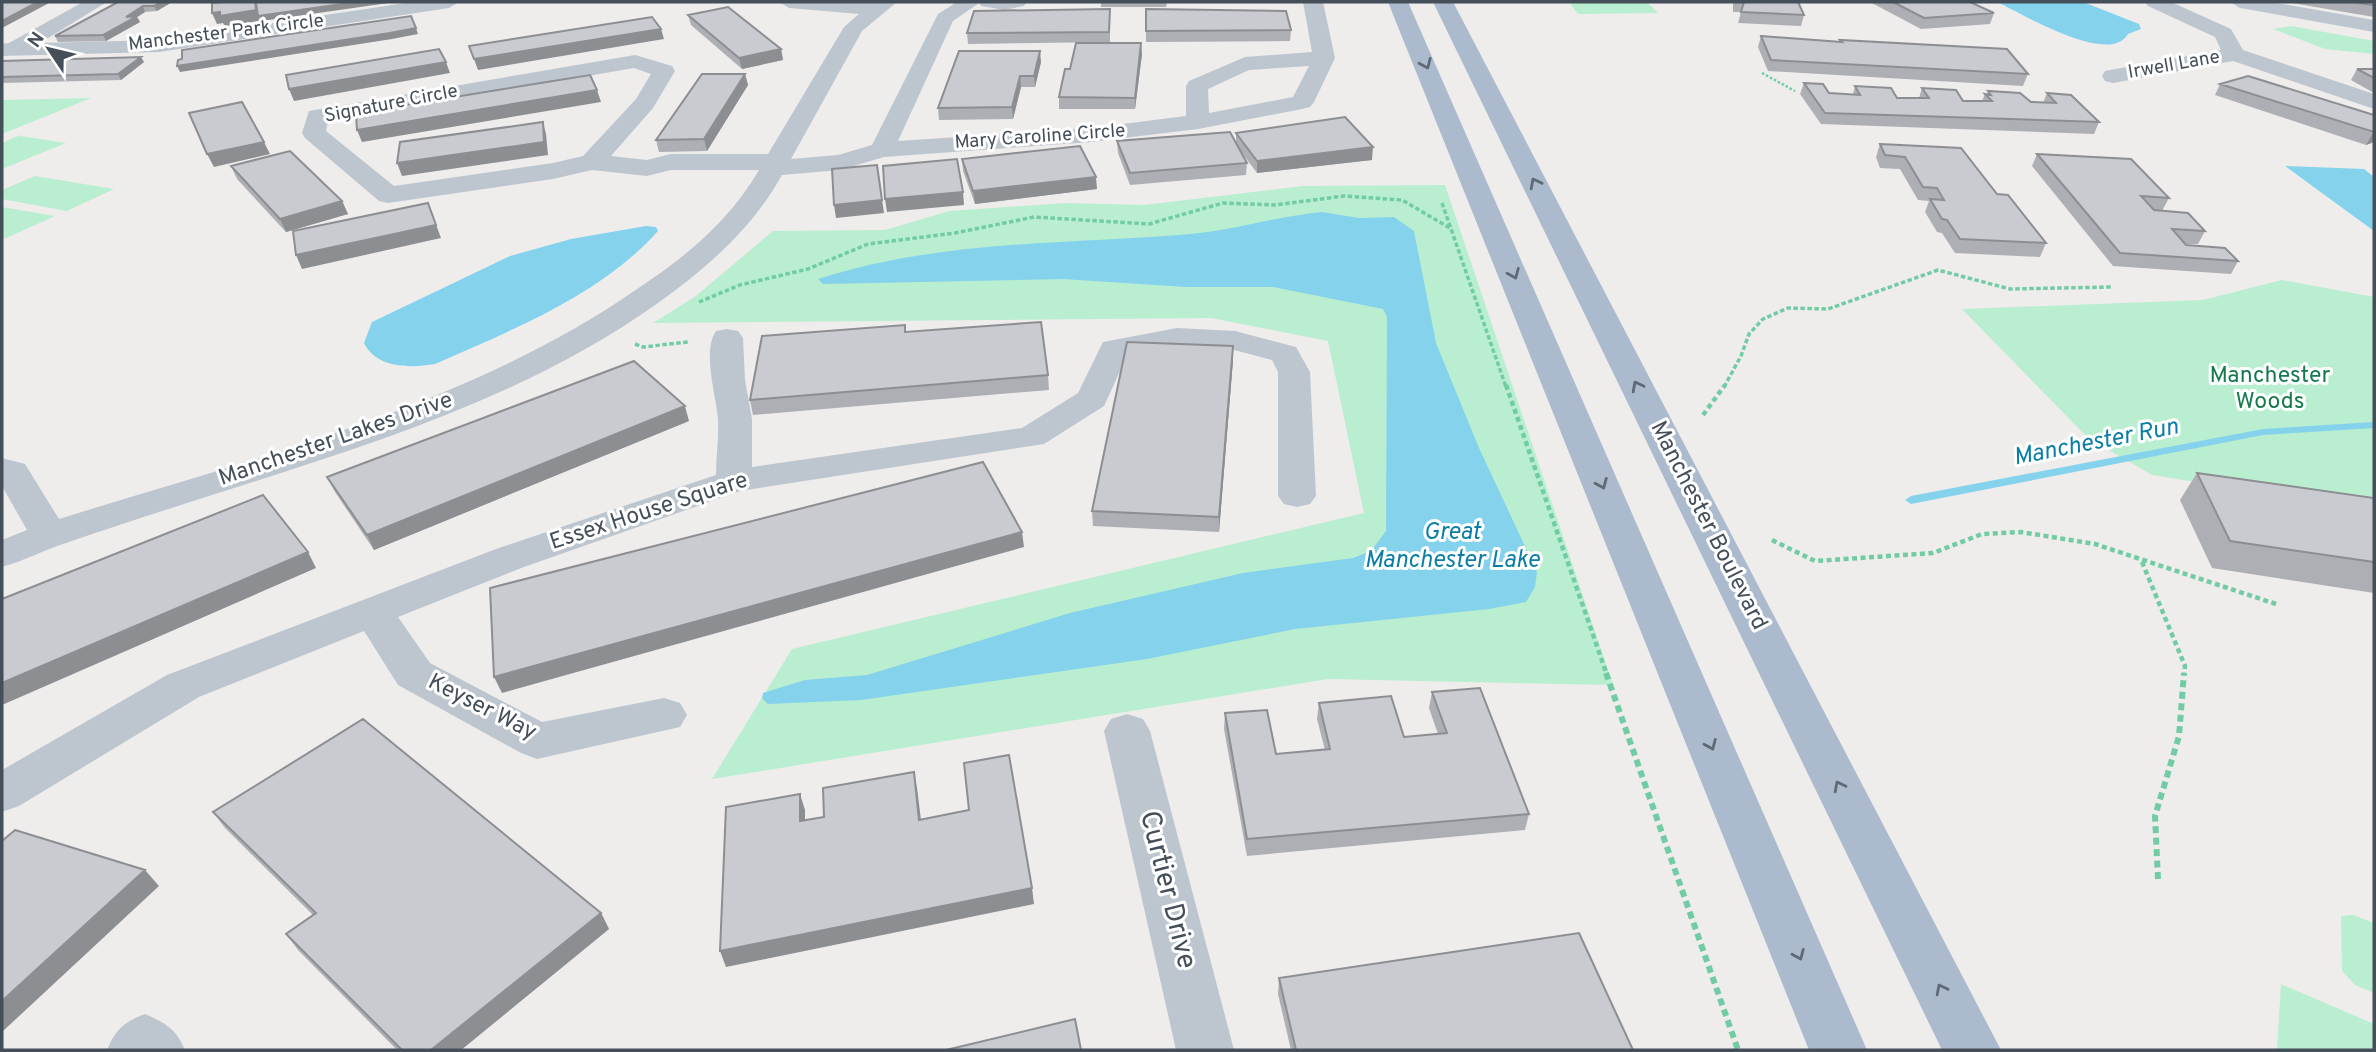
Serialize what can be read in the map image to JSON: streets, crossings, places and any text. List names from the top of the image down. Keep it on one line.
{"streets":{"main road":["Manchester Boulevard"],"street":["Manchester Park Circle","Irwell Lane","Signature Circle","Mary Caroline Circle","Manchester Lakes Drive","Essex House Square","Keyser Way","Curtier Drive"]},"crossings":[["Signature Circle","Mary Caroline Circle"],["Signature Circle","Manchester Lakes Drive"],["Mary Caroline Circle","Manchester Lakes Drive"],["Essex House Square","Keyser Way"]],"water":["Manchester Run","Great Manchester Lake"],"parks":["Manchester Woods"],"north":"top left"}
